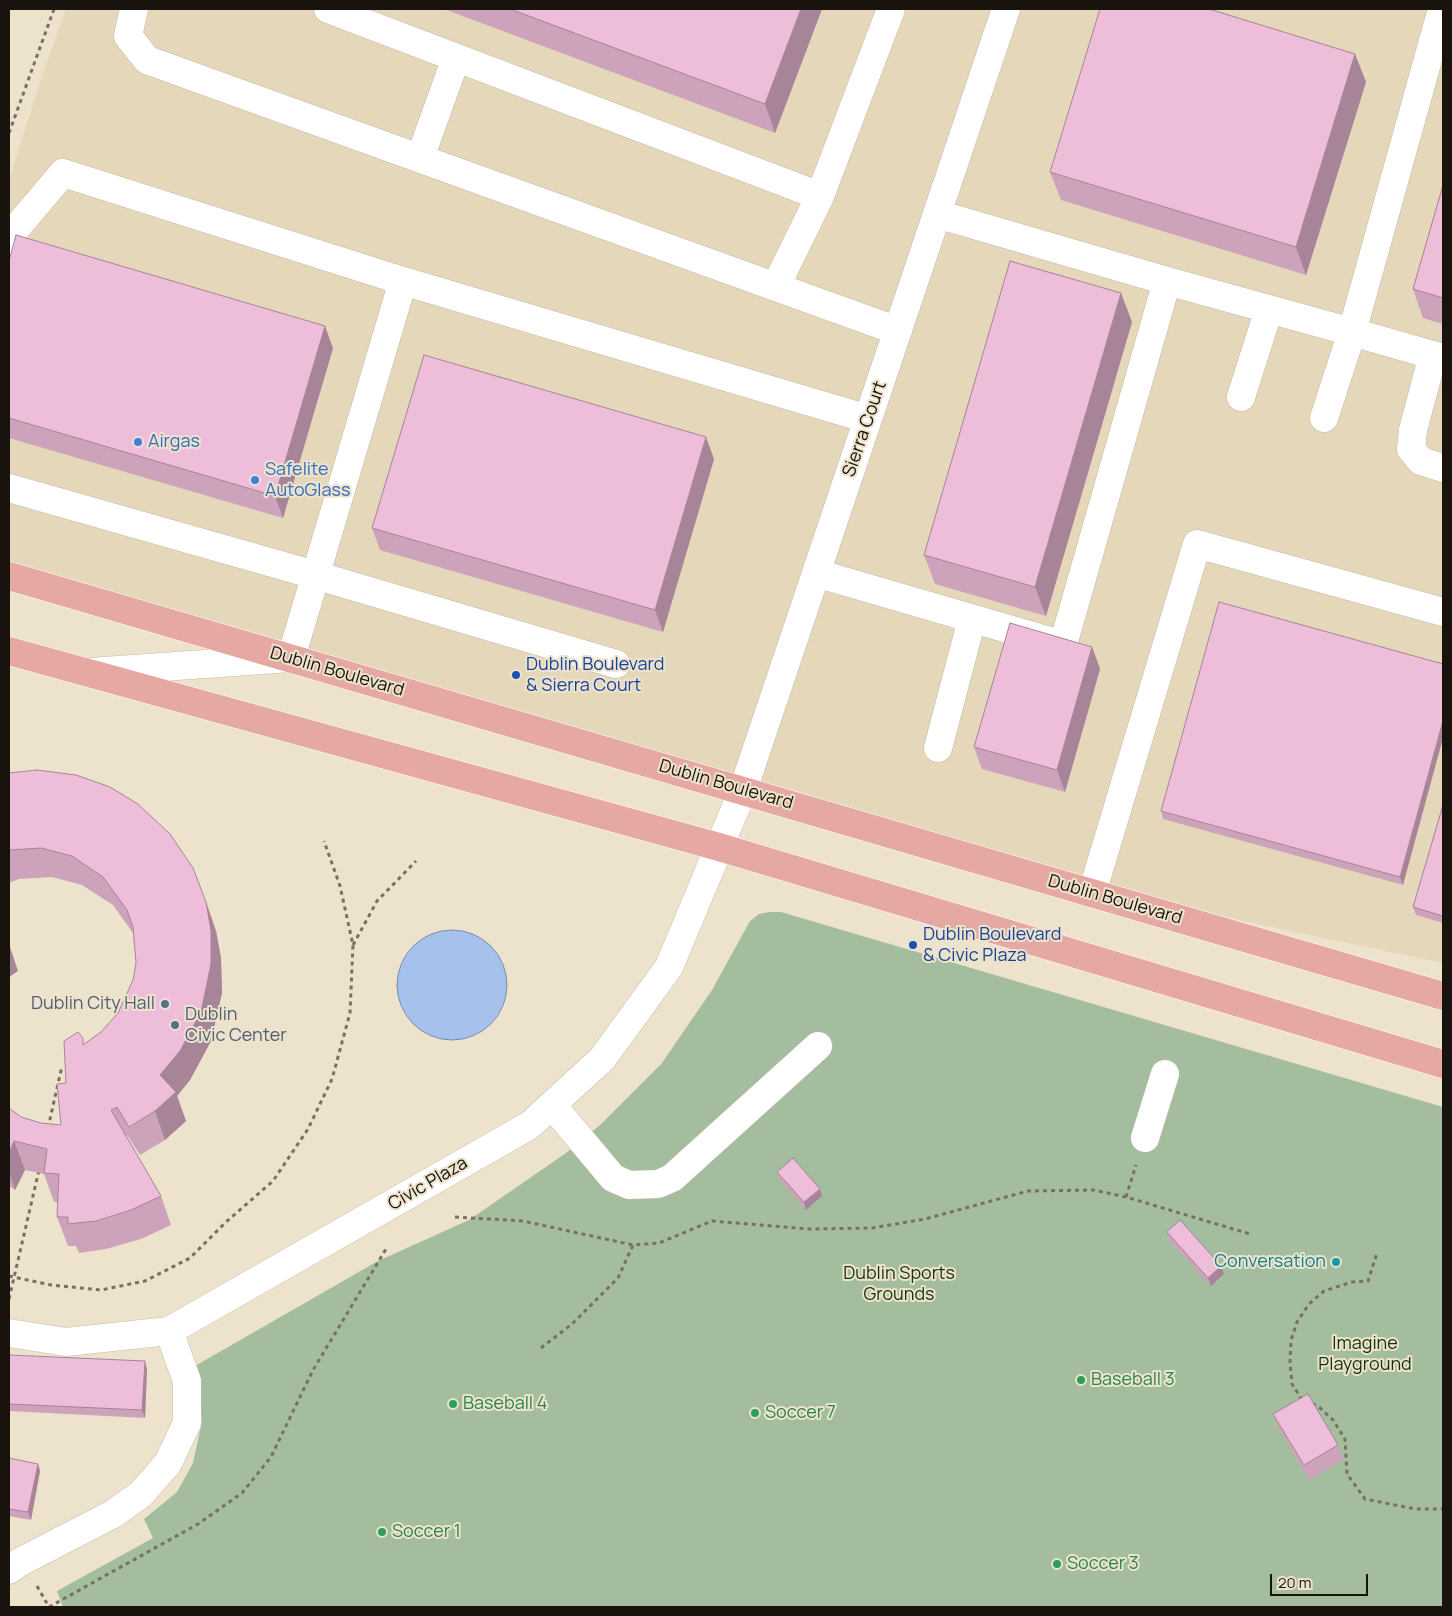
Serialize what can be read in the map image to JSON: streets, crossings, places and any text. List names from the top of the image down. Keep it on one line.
{"streets":{"main road":["Dublin Boulevard"],"street":["Sierra Court","Civic Plaza"]},"crossings":[["Sierra Court","Dublin Boulevard"],["Sierra Court","Civic Plaza"]],"parks":["Dublin Sports Grounds","Imagine Playground"],"places":["Airgas","Safelite AutoGlass","Dublin Boulevard & Sierra Court","Dublin Boulevard & Civic Plaza","Dublin City Hall","Dublin Civic Center","Conversation","Baseball 3","Baseball 4","Soccer 7","Soccer 1","Soccer 3"],"scale_bar":"20 m"}
